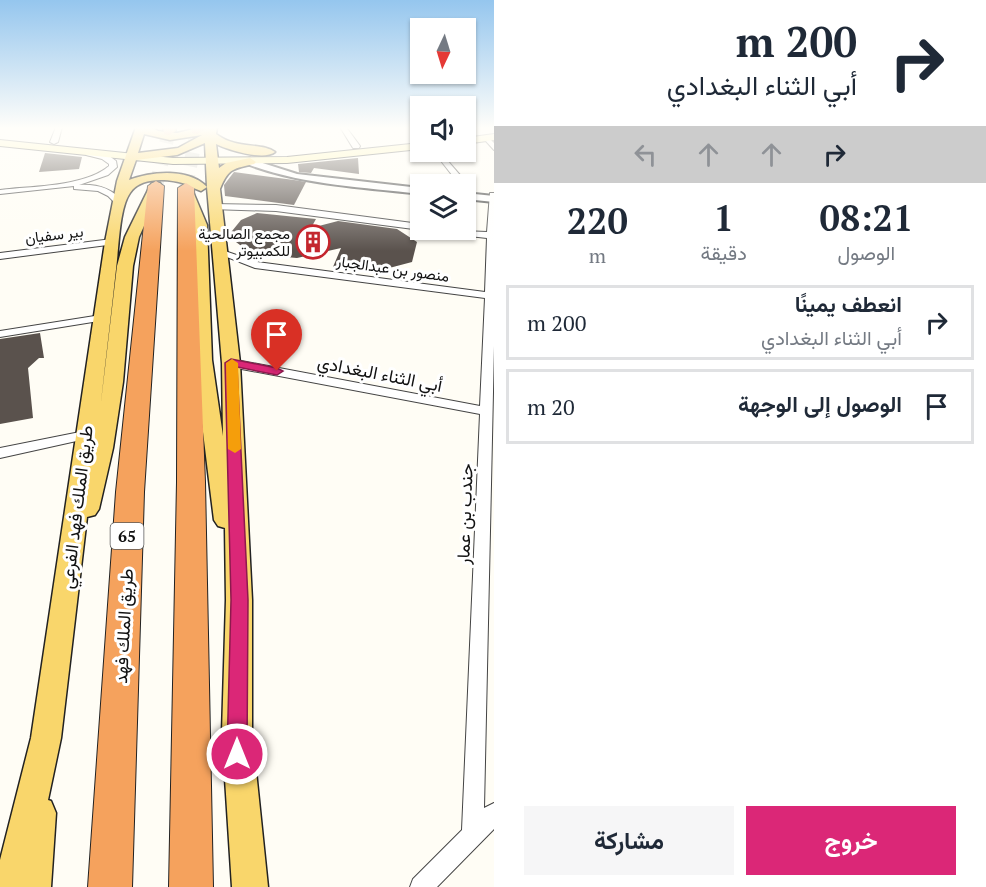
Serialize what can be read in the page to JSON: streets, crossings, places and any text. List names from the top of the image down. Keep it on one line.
{"streets":{"highway":["65","طريق الملك فهد"],"main road":["طريق الملك فهد الفرعي"],"street":["بير سفيان","منصور بن عبدالجبار","أبي الثناء البغدادي","جندب بن عمار"]},"crossings":[["بير سفيان","طريق الملك فهد الفرعي"],["منصور بن عبدالجبار","جندب بن عمار"],["أبي الثناء البغدادي","جندب بن عمار"]],"places":{"building":["مجمع الصالحية للكمبيوتر"]},"north":"bottom","page":{"turn":["200 m","أبي الثناء البغدادي"],"eta":["08:21","الوصول","1","دقيقة","220","m"],"list":[{"name":"انعطف يمينًا","note":"أبي الثناء البغدادي","value":"200 m"},{"name":"الوصول إلى الوجهة","value":"20 m"}],"buttons":["خروج","مشاركة"]}}
